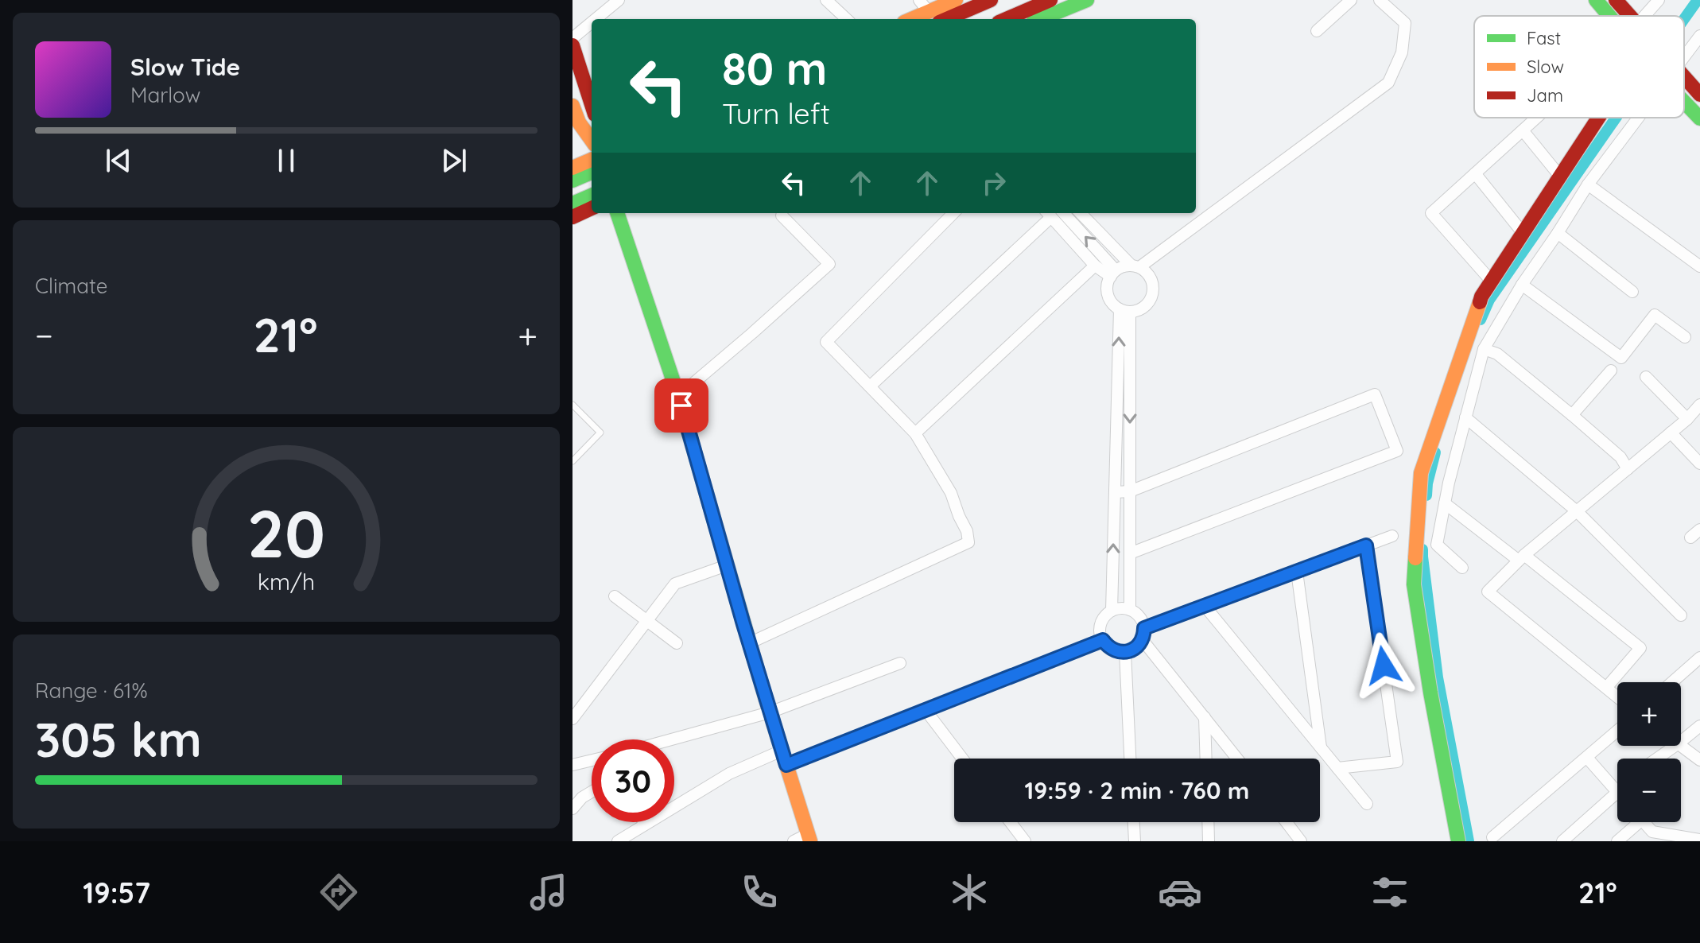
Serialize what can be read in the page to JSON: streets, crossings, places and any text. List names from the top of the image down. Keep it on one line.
{"legend":["Fast","Slow","Jam"],"page":{"turn":["80 m","Turn left"],"song":["Slow Tide","Marlow"],"tile":["Climate",["Range · 61%","305 km"]],"heat":["−","21°","+"],"map_buttons":["+","−"],"limit":"30","trip":"19:59 · 2 min · 760 m","tabs":["19:57","21°"],"gauge":["20","km/h"]}}
